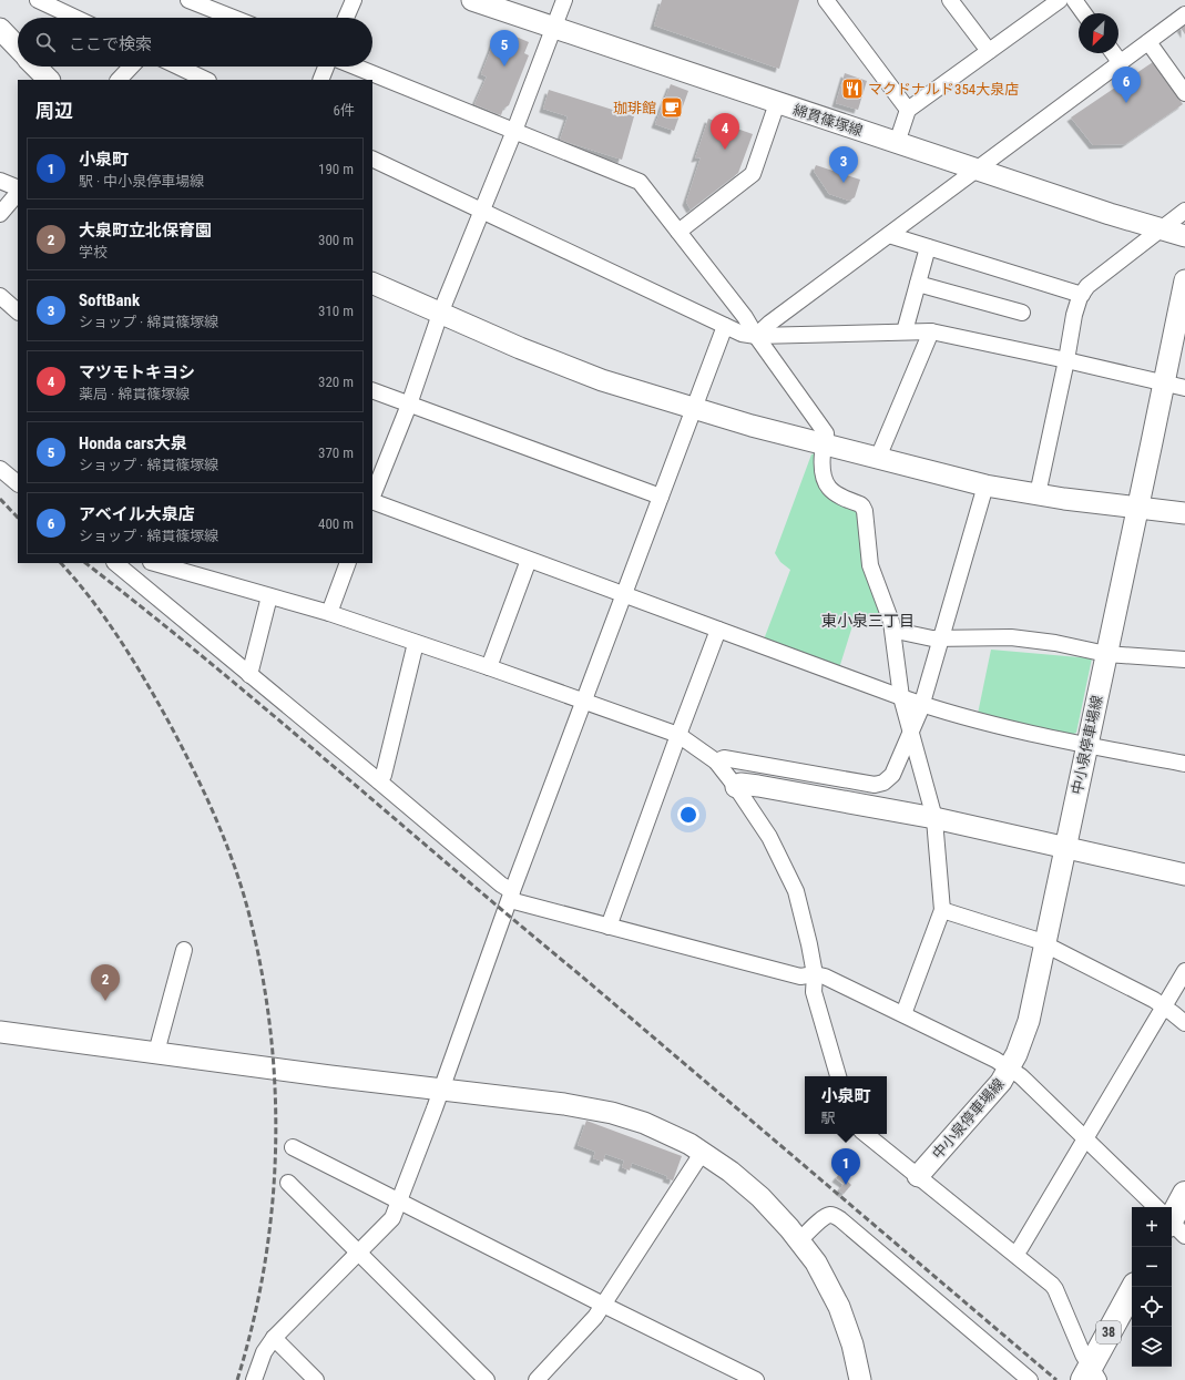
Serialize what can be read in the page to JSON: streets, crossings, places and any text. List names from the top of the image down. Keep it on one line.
{"streets":{"main road":["38"],"street":["綿貫篠塚線","中小泉停車場線"]},"districts":["東小泉三丁目"],"places":{"restaurant":["マクドナルド354大泉店"],"cafe":["珈琲館"]},"north":"bottom left","page":{"search":"ここで検索","pins":["5","6","4","3","2","1"],"heading":["周辺","6件"],"list":[{"mark":"1","name":"小泉町","note":"駅 · 中小泉停車場線","value":"190 m"},{"mark":"2","name":"大泉町立北保育園","note":"学校","value":"300 m"},{"mark":"3","name":"SoftBank","note":"ショップ · 綿貫篠塚線","value":"310 m"},{"mark":"4","name":"マツモトキヨシ","note":"薬局 · 綿貫篠塚線","value":"320 m"},{"mark":"5","name":"Honda cars大泉","note":"ショップ · 綿貫篠塚線","value":"370 m"},{"mark":"6","name":"アベイル大泉店","note":"ショップ · 綿貫篠塚線","value":"400 m"}],"popup":["小泉町","駅"],"map_buttons":["+","−"]}}
